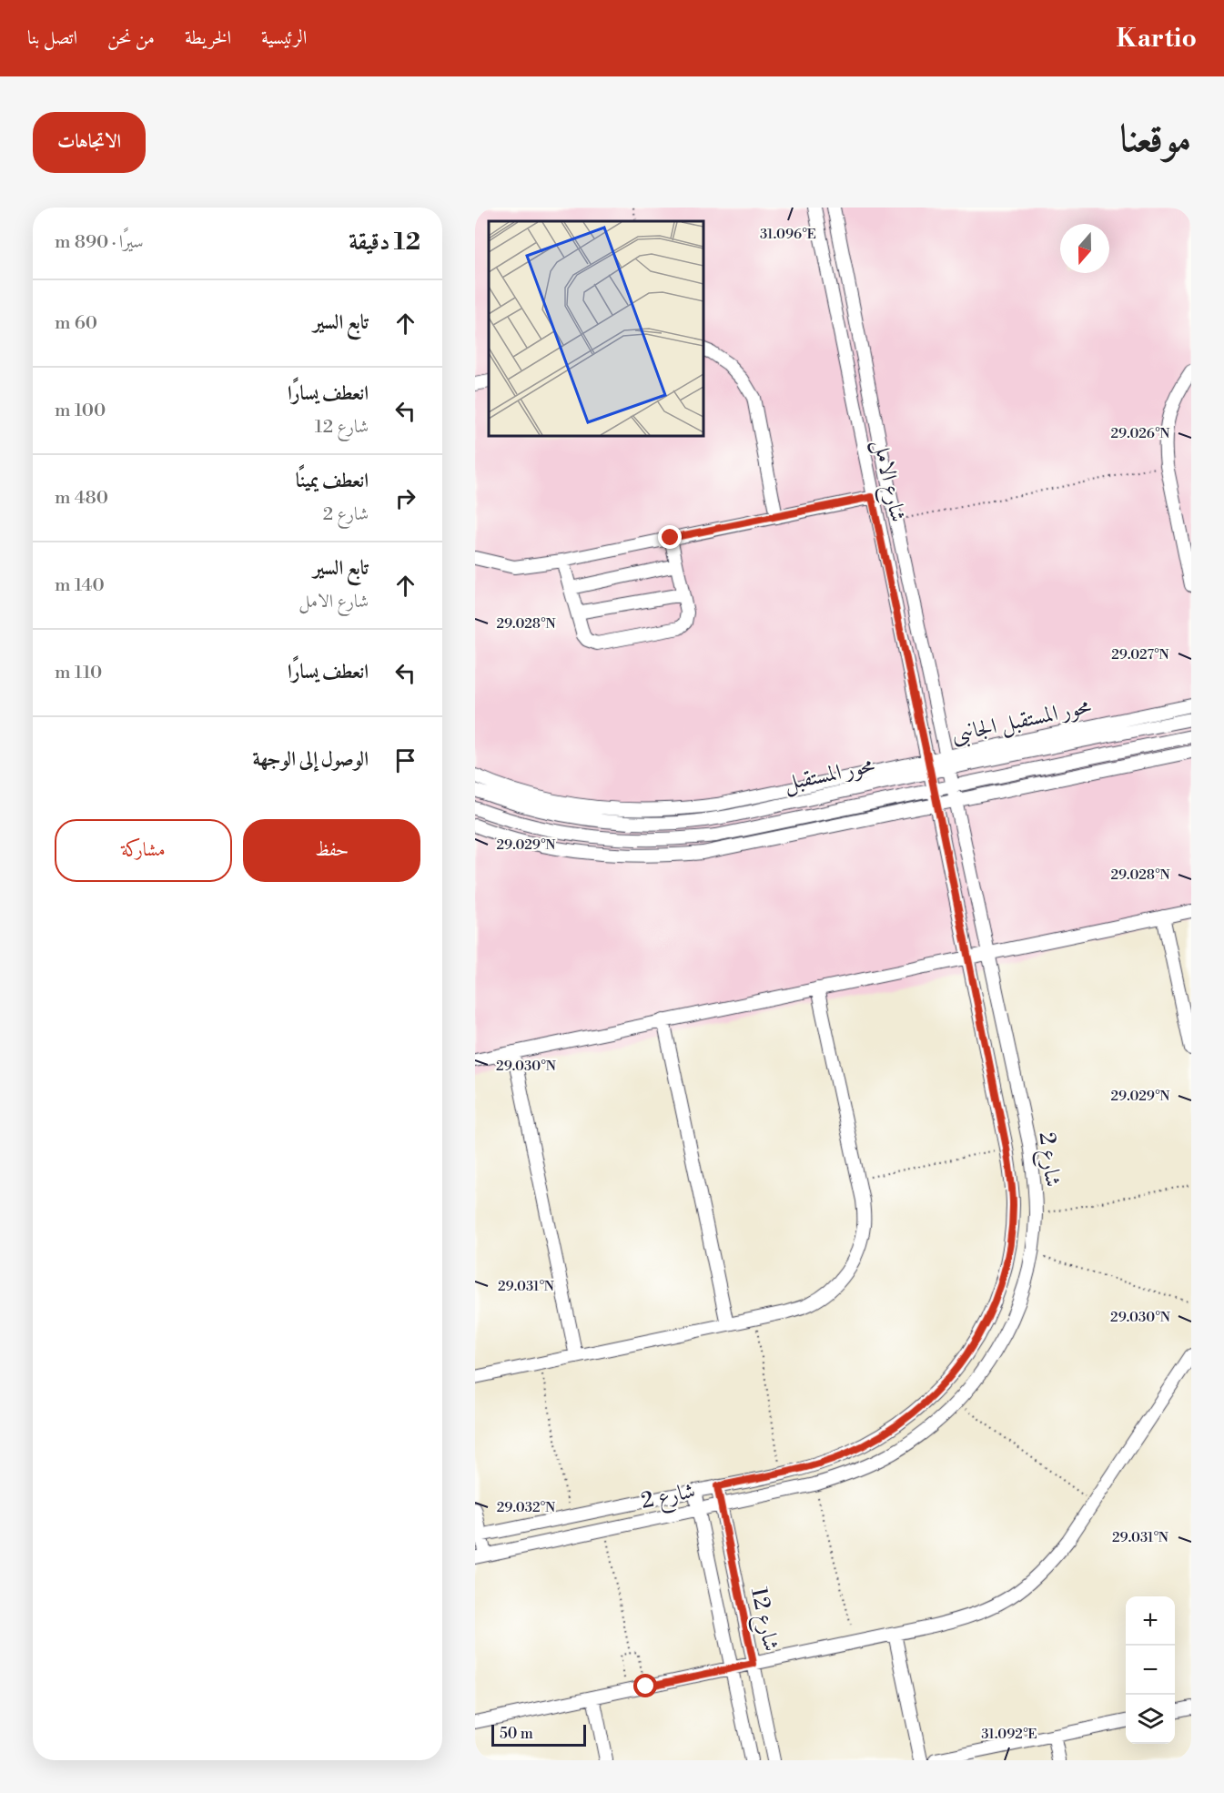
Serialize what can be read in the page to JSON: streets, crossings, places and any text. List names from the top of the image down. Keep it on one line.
{"streets":{"street":["شارع الامل","محور المستقبل الجانبى","محور المستقبل","شارع 2","شارع 12"]},"crossings":[["شارع الامل","محور المستقبل الجانبى"],["شارع الامل","محور المستقبل"],["شارع الامل","شارع 2"],["محور المستقبل الجانبى","محور المستقبل"],["محور المستقبل الجانبى","شارع 2"],["محور المستقبل","شارع 2"],["شارع 2","شارع 12"]],"scale_bar":"50 m","north":"bottom","page":{"header":"Kartio","nav":["الرئيسية","الخريطة","من نحن","اتصل بنا"],"title":"موقعنا","buttons":["الاتجاهات",["حفظ","مشاركة"]],"heading":["12 دقيقة","سيرًا · 890 m"],"list":[["تابع السير","60 m"],["انعطف يسارًا","شارع 12","100 m"],["انعطف يمينًا","شارع 2","480 m"],["تابع السير","شارع الامل","140 m"],["انعطف يسارًا","110 m"],"الوصول إلى الوجهة"],"map_buttons":["+","−"],"scale":"50 m"},"coordinates":["31.096°E","29.026°N","29.028°N","29.027°N","29.029°N","29.030°N","29.031°N","29.032°N","31.092°E"]}
